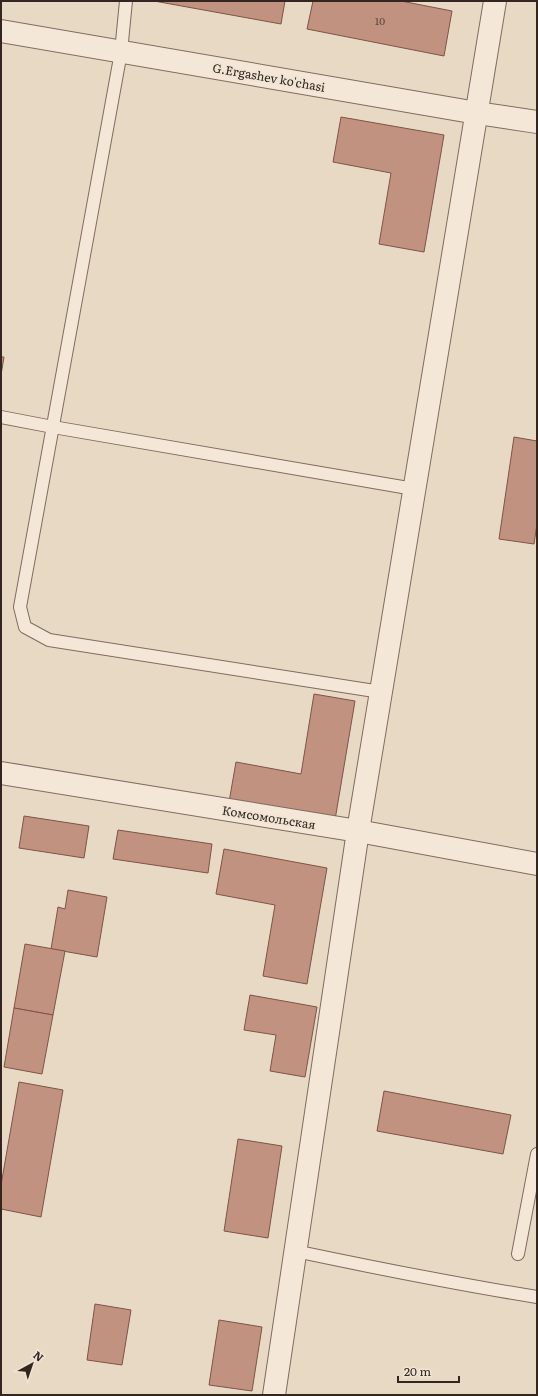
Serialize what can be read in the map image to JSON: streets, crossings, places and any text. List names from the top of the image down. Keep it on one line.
{"streets":{"street":["G.Ergashev ko'chasi","Комсомольская"]},"house_numbers":["10"],"scale_bar":"20 m","north":"top right"}
